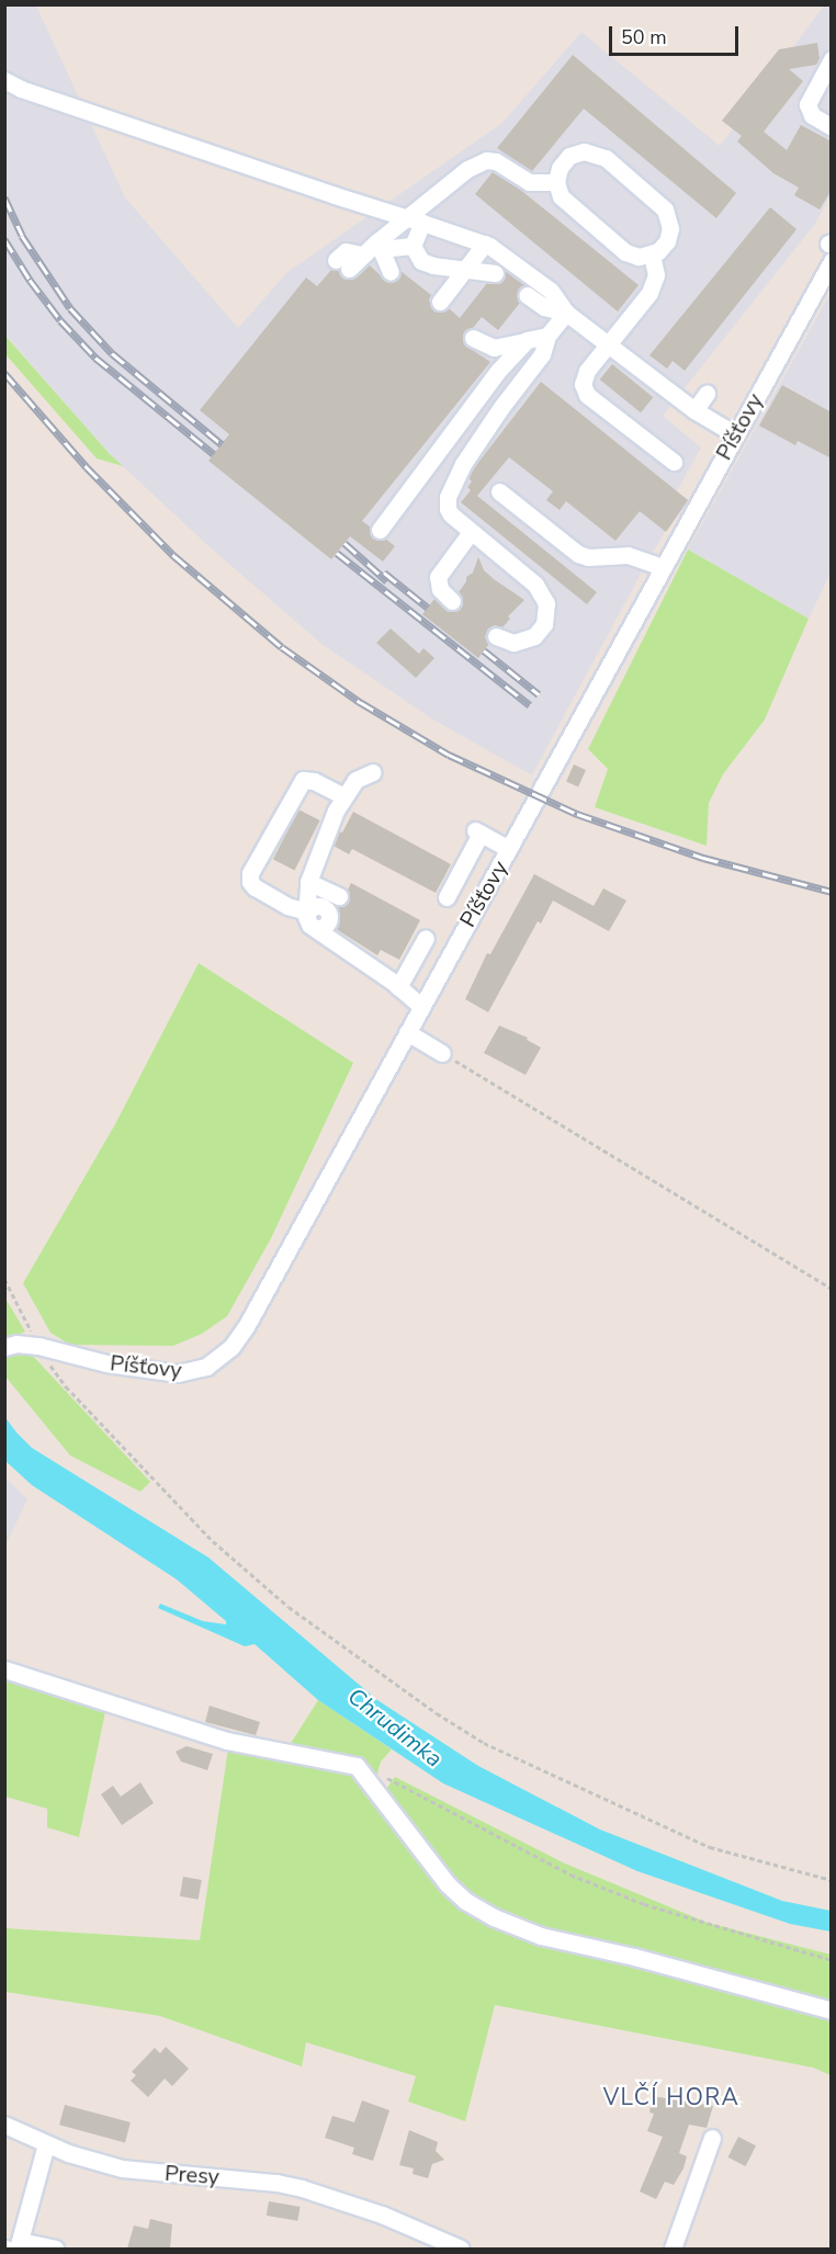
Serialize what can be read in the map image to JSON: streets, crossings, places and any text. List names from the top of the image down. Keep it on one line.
{"streets":{"street":["Píšťovy","Presy"]},"districts":["VLČÍ HORA"],"water":["Chrudimka"],"scale_bar":"50 m"}
